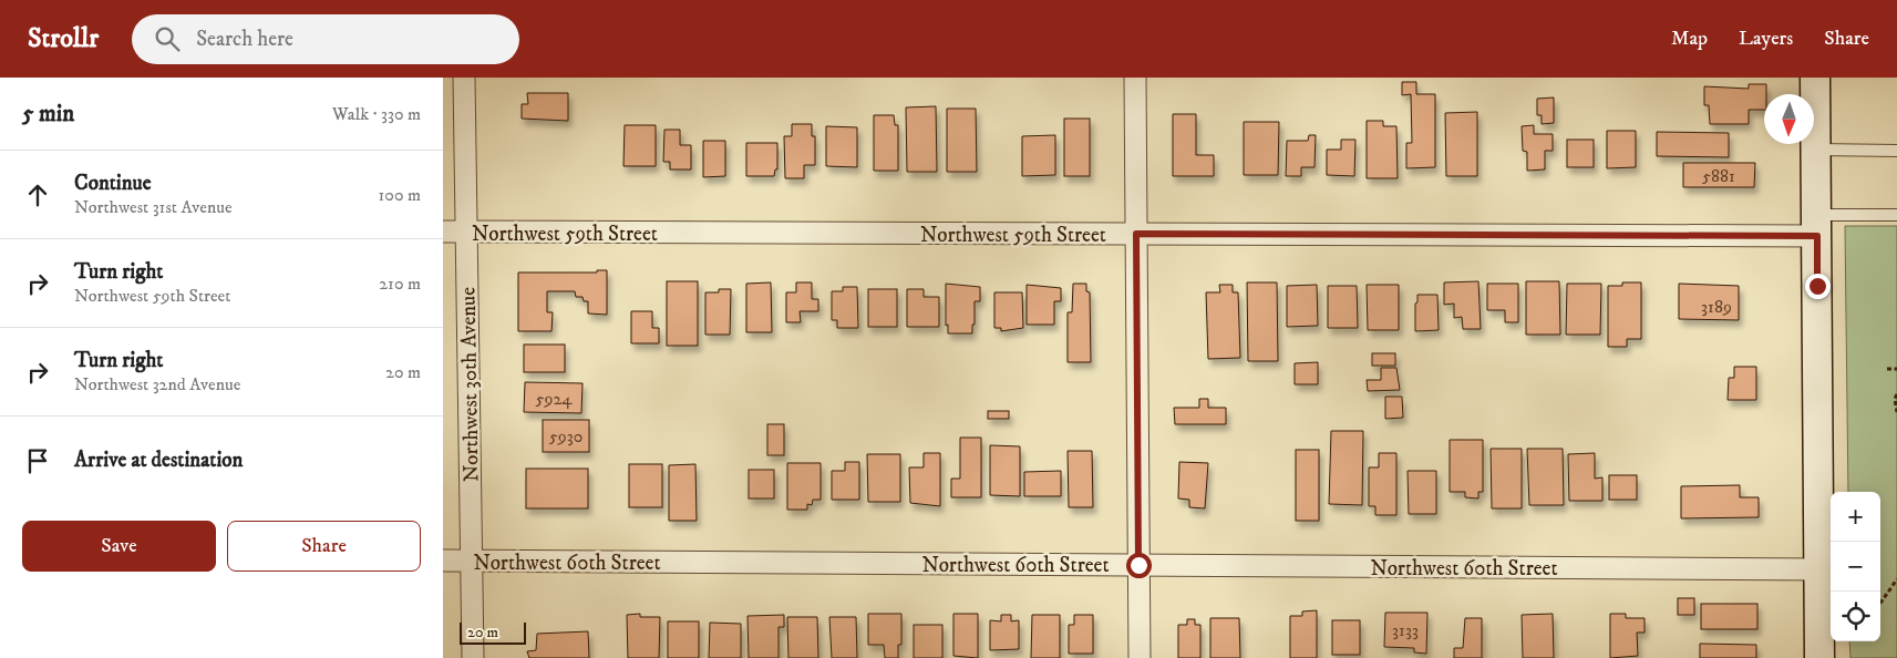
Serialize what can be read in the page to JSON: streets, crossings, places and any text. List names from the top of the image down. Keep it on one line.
{"streets":{"street":["Northwest 59th Street","Northwest 30th Avenue","Northwest 60th Street"]},"crossings":[["Northwest 59th Street","Northwest 30th Avenue"],["Northwest 30th Avenue","Northwest 60th Street"]],"house_numbers":["5881","3189","5924","5930","3133"],"scale_bar":"20 m","north":"bottom","page":{"header":"Strollr","search":"Search here","nav":["Map","Layers","Share"],"heading":["5 min","Walk · 330 m"],"list":[["Continue","Northwest 31st Avenue","100 m"],["Turn right","Northwest 59th Street","210 m"],["Turn right","Northwest 32nd Avenue","20 m"],"Arrive at destination"],"map_buttons":["+","−"],"buttons":["Save","Share"],"scale":"20 m"}}
